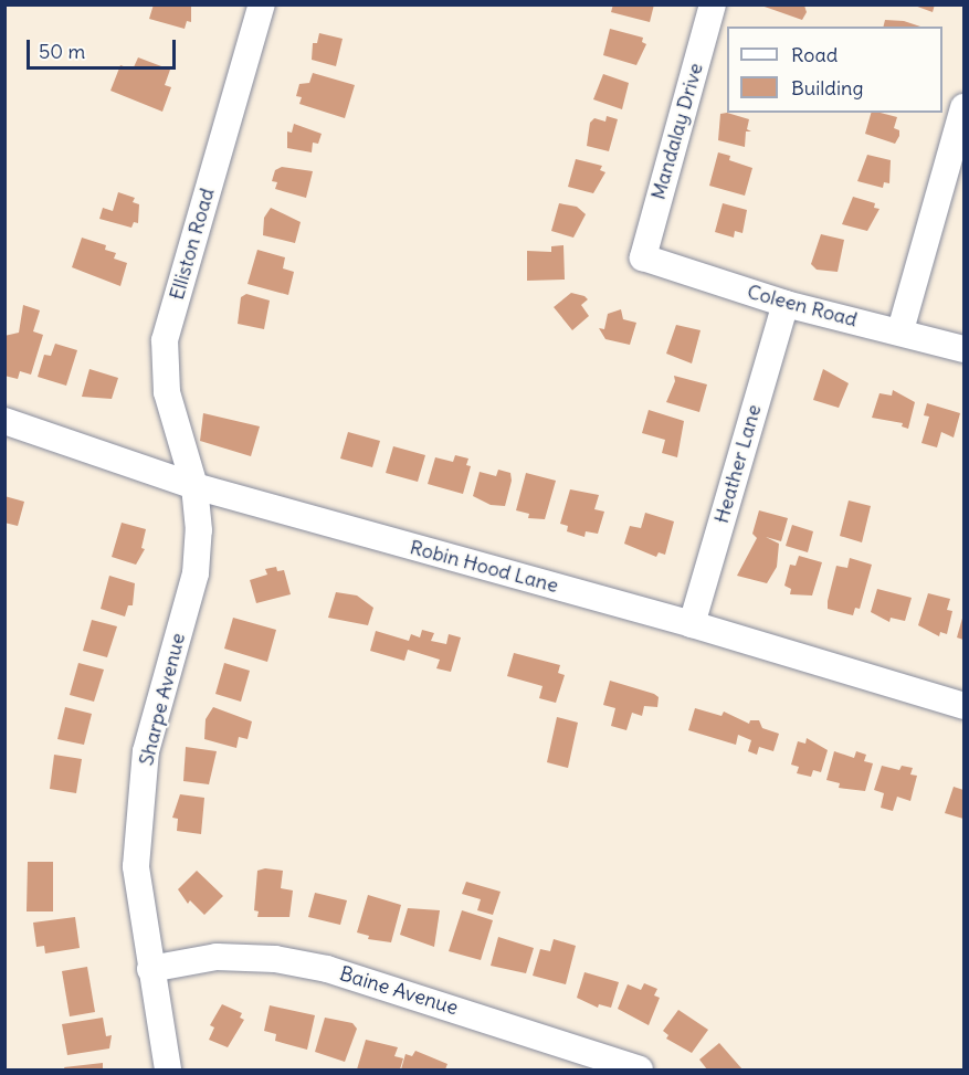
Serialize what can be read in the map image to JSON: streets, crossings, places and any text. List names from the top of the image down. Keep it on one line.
{"streets":{"street":["Mandalay Drive","Elliston Road","Coleen Road","Heather Lane","Robin Hood Lane","Sharpe Avenue","Baine Avenue"]},"crossings":[["Mandalay Drive","Coleen Road"],["Elliston Road","Robin Hood Lane"],["Elliston Road","Sharpe Avenue"],["Coleen Road","Heather Lane"],["Heather Lane","Robin Hood Lane"],["Robin Hood Lane","Sharpe Avenue"],["Sharpe Avenue","Baine Avenue"]],"legend":["Road","Building"],"scale_bar":"50 m"}
